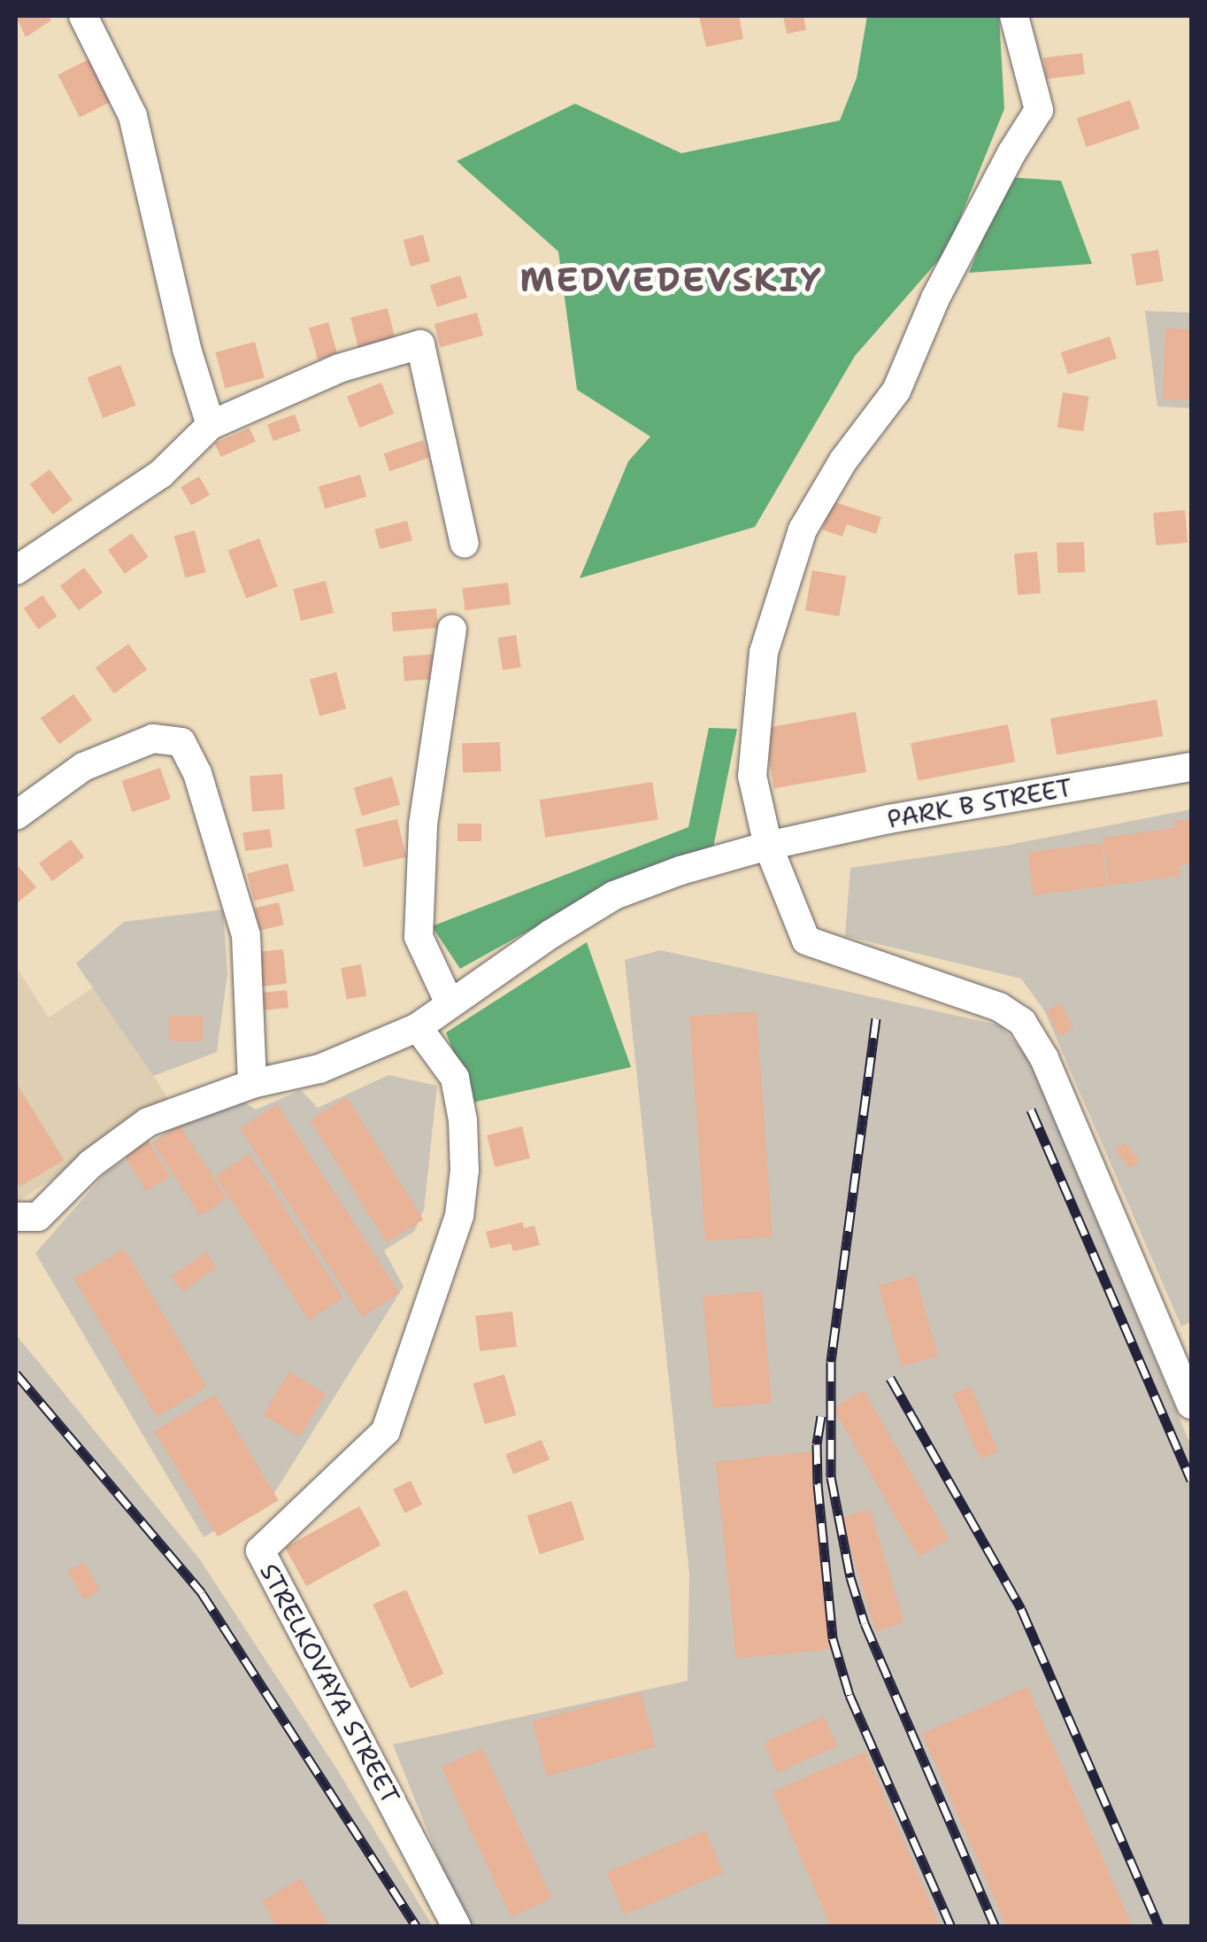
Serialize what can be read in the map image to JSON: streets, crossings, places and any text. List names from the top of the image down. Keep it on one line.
{"streets":{"street":["PARK B STREET","STRELKOVAYA STREET"]},"districts":["MEDVEDEVSKIY"]}
